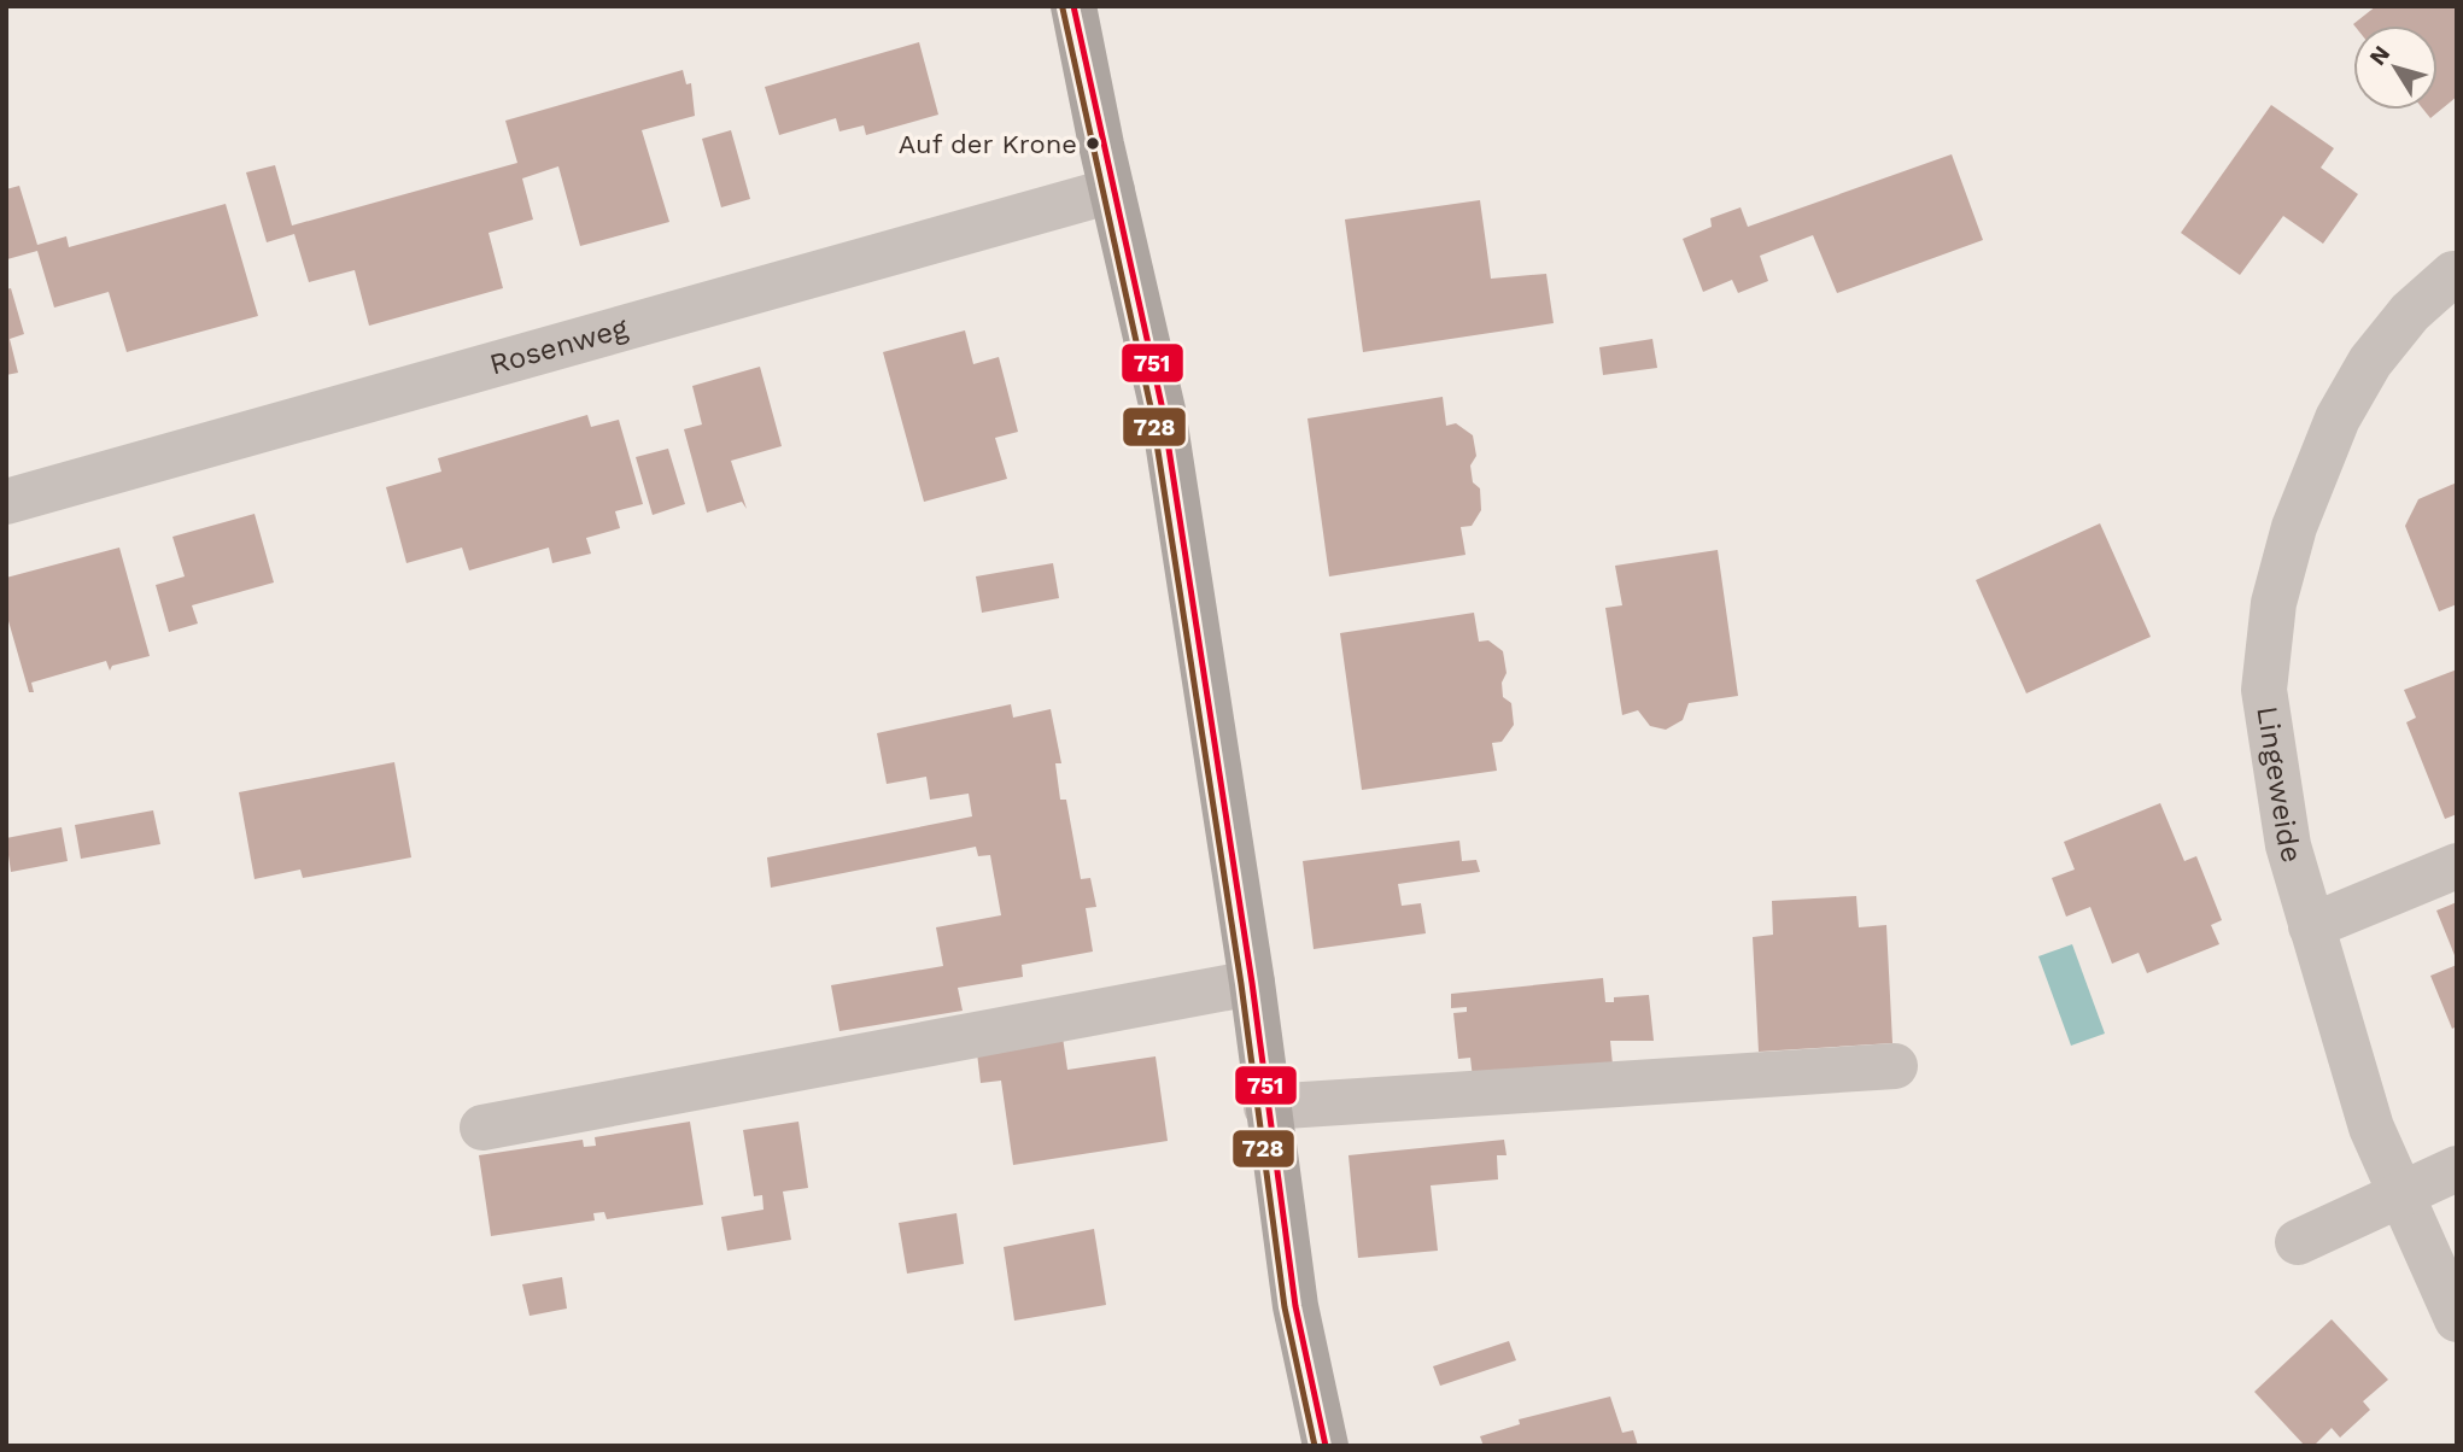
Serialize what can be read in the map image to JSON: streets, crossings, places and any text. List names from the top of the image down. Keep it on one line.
{"streets":{"street":["Rosenweg","Lingeweide"]},"places":["Auf der Krone"],"lines":["transit line 751","transit line 728"],"north":"top left"}
